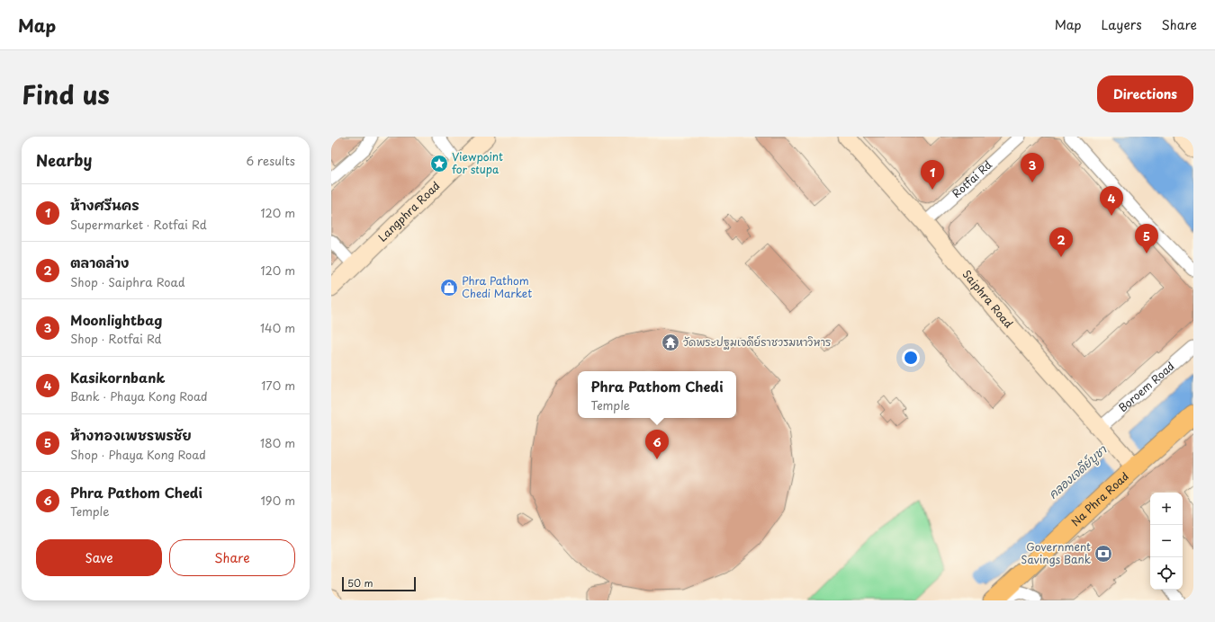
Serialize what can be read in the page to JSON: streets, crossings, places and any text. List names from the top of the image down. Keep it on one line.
{"streets":{"main road":["Na Phra Road"],"street":["Rotfai Rd","Langphra Road","Saiphra Road","Boroem Road"]},"crossings":[["Rotfai Rd","Saiphra Road"],["Saiphra Road","Boroem Road"]],"water":["คลองเจดีย์บูชา"],"places":{"place":["Viewpoint for stupa"],"shop":["Phra Pathom Chedi Market"],"temple":["วัดพระปฐมเจดีย์ราชวรมหาวิหาร"],"bank":["Government Savings Bank"]},"scale_bar":"50 m","page":{"header":"Map","nav":["Map","Layers","Share"],"title":"Find us","buttons":["Directions",["Save","Share"]],"heading":["Nearby","6 results"],"pins":["3","1","4","5","2","6"],"list":[{"mark":"1","name":"ห้างศรีนคร","note":"Supermarket · Rotfai Rd","value":"120 m"},{"mark":"2","name":"ตลาดล่าง","note":"Shop · Saiphra Road","value":"120 m"},{"mark":"3","name":"Moonlightbag","note":"Shop · Rotfai Rd","value":"140 m"},{"mark":"4","name":"Kasikornbank","note":"Bank · Phaya Kong Road","value":"170 m"},{"mark":"5","name":"ห้างทองเพชรพรชัย","note":"Shop · Phaya Kong Road","value":"180 m"},{"mark":"6","name":"Phra Pathom Chedi","note":"Temple","value":"190 m"}],"popup":["Phra Pathom Chedi","Temple"],"map_buttons":["+","−"],"scale":"50 m"}}
